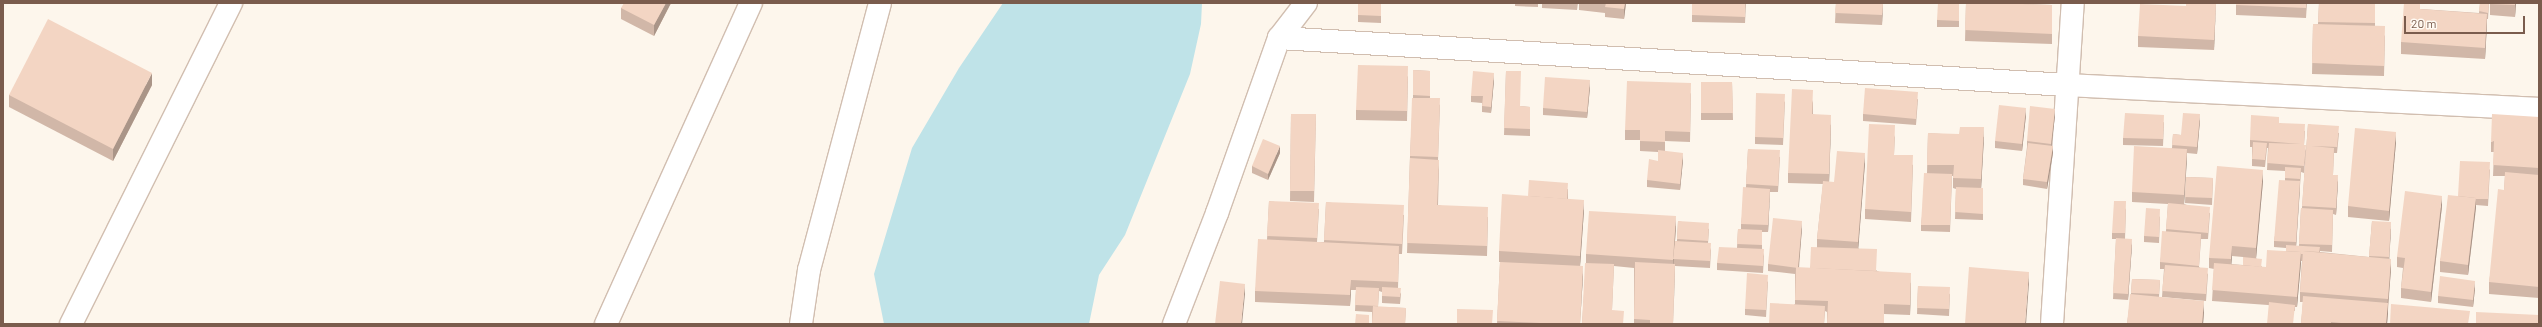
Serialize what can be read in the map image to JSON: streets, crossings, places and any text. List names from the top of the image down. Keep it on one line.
{"scale_bar":"20 m"}
